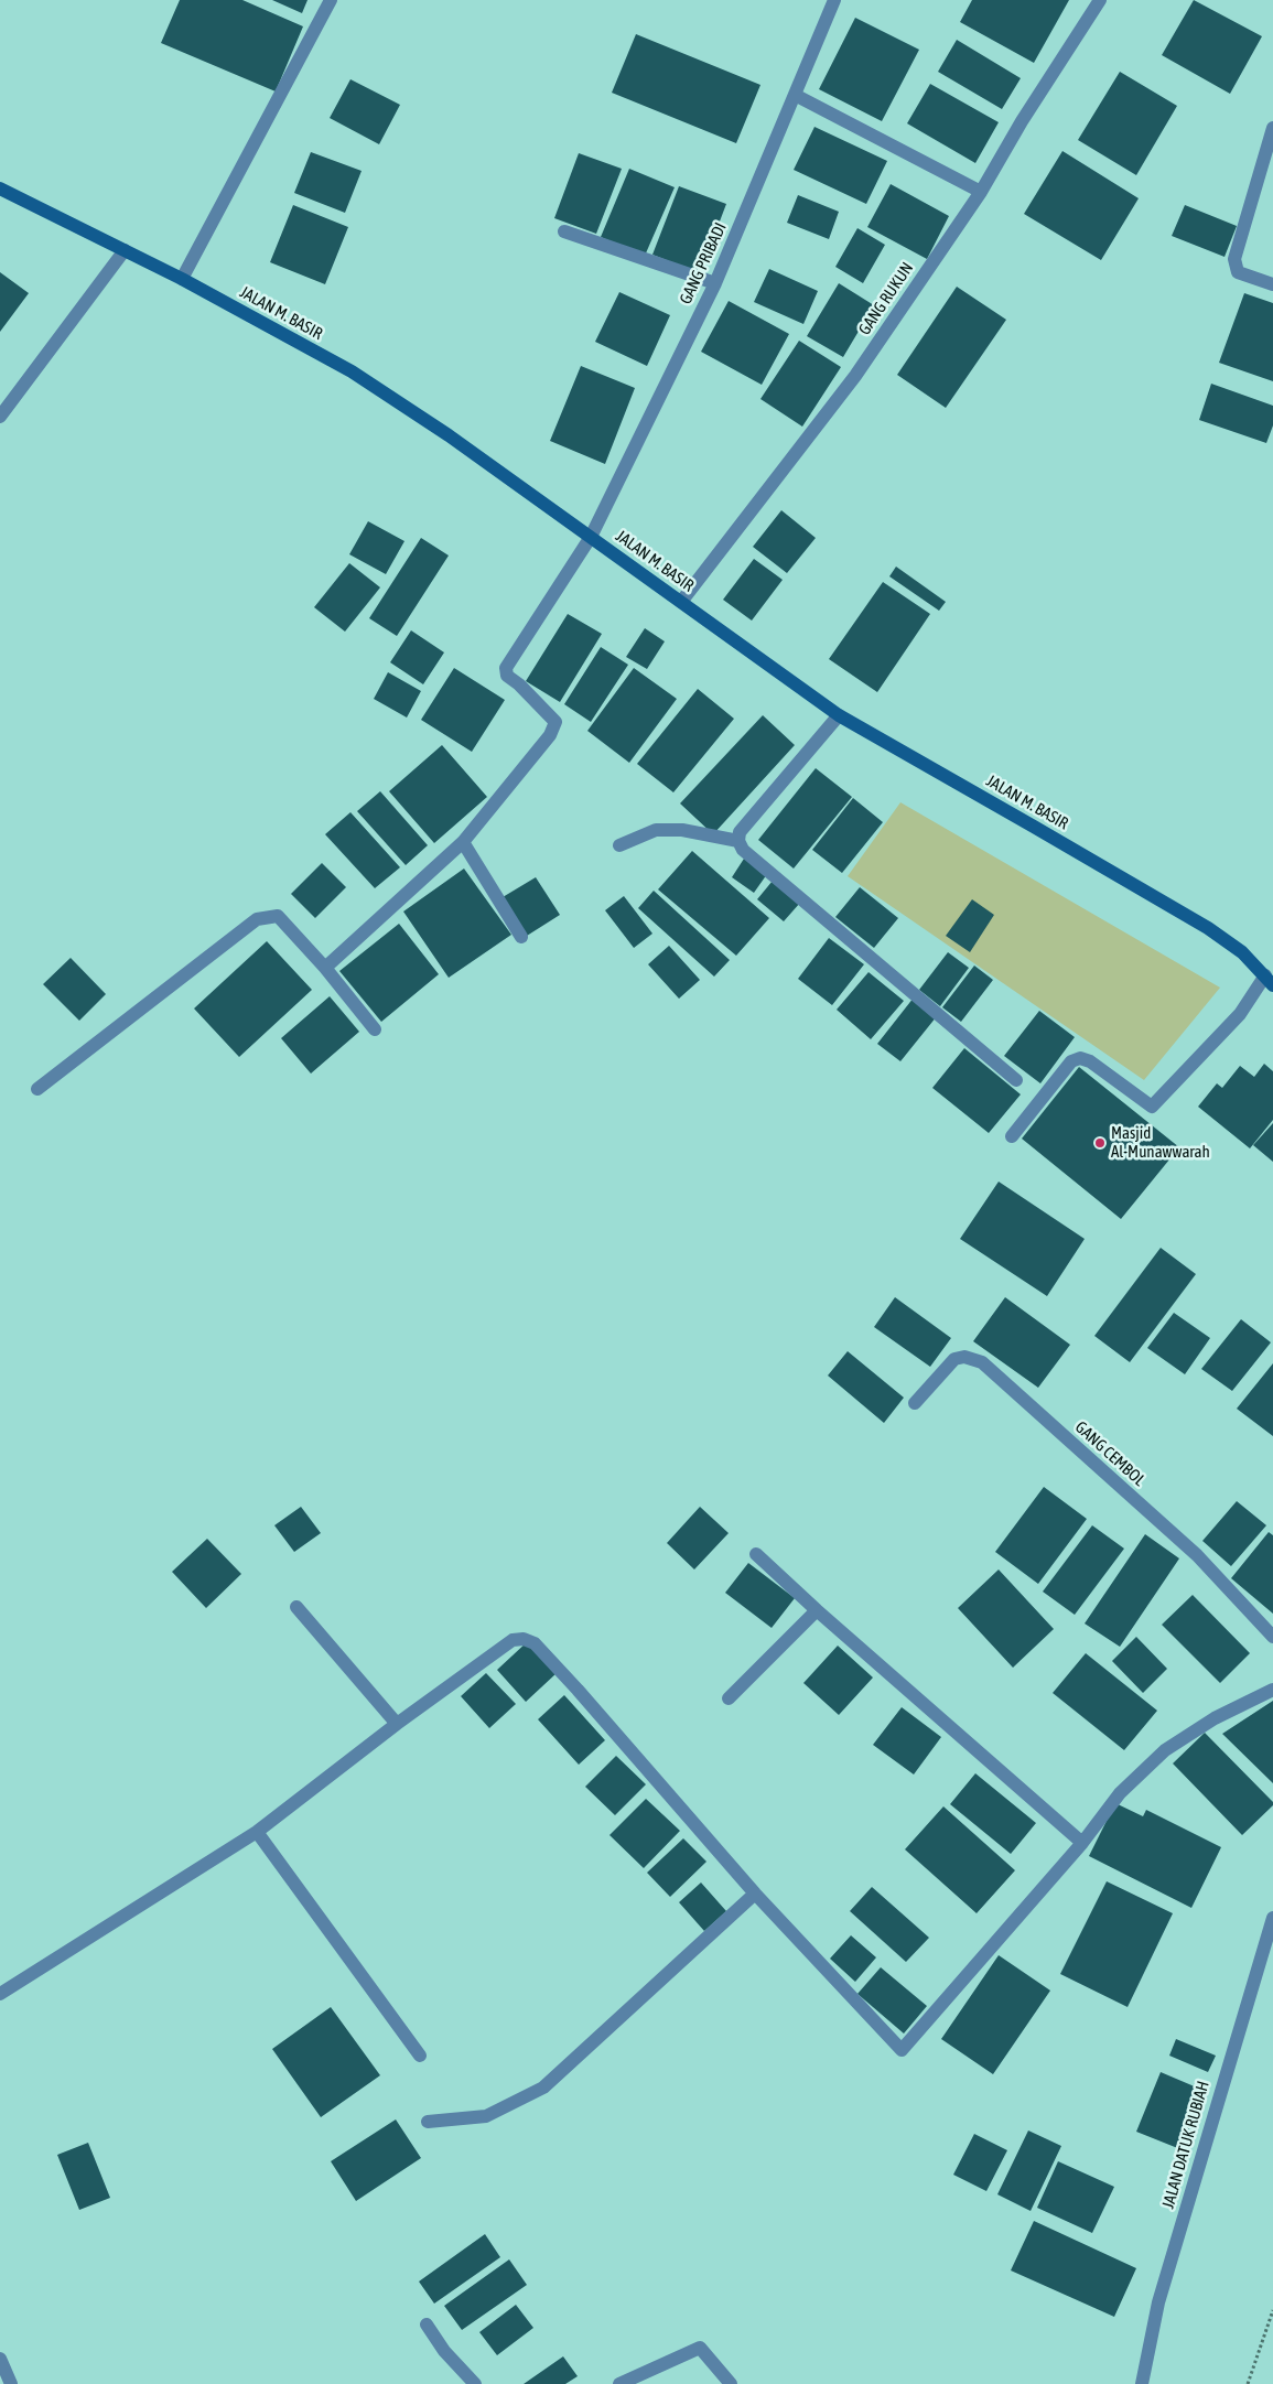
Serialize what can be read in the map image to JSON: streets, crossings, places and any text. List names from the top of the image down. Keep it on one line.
{"streets":{"main road":["JALAN M. BASIR"],"street":["GANG PRIBADI","GANG RUKUN","GANG CEMBOL","JALAN DATUK RUBIAH"]},"crossings":[["GANG PRIBADI","JALAN M. BASIR"],["GANG RUKUN","JALAN M. BASIR"]],"places":["Masjid Al-Munawwarah"]}
